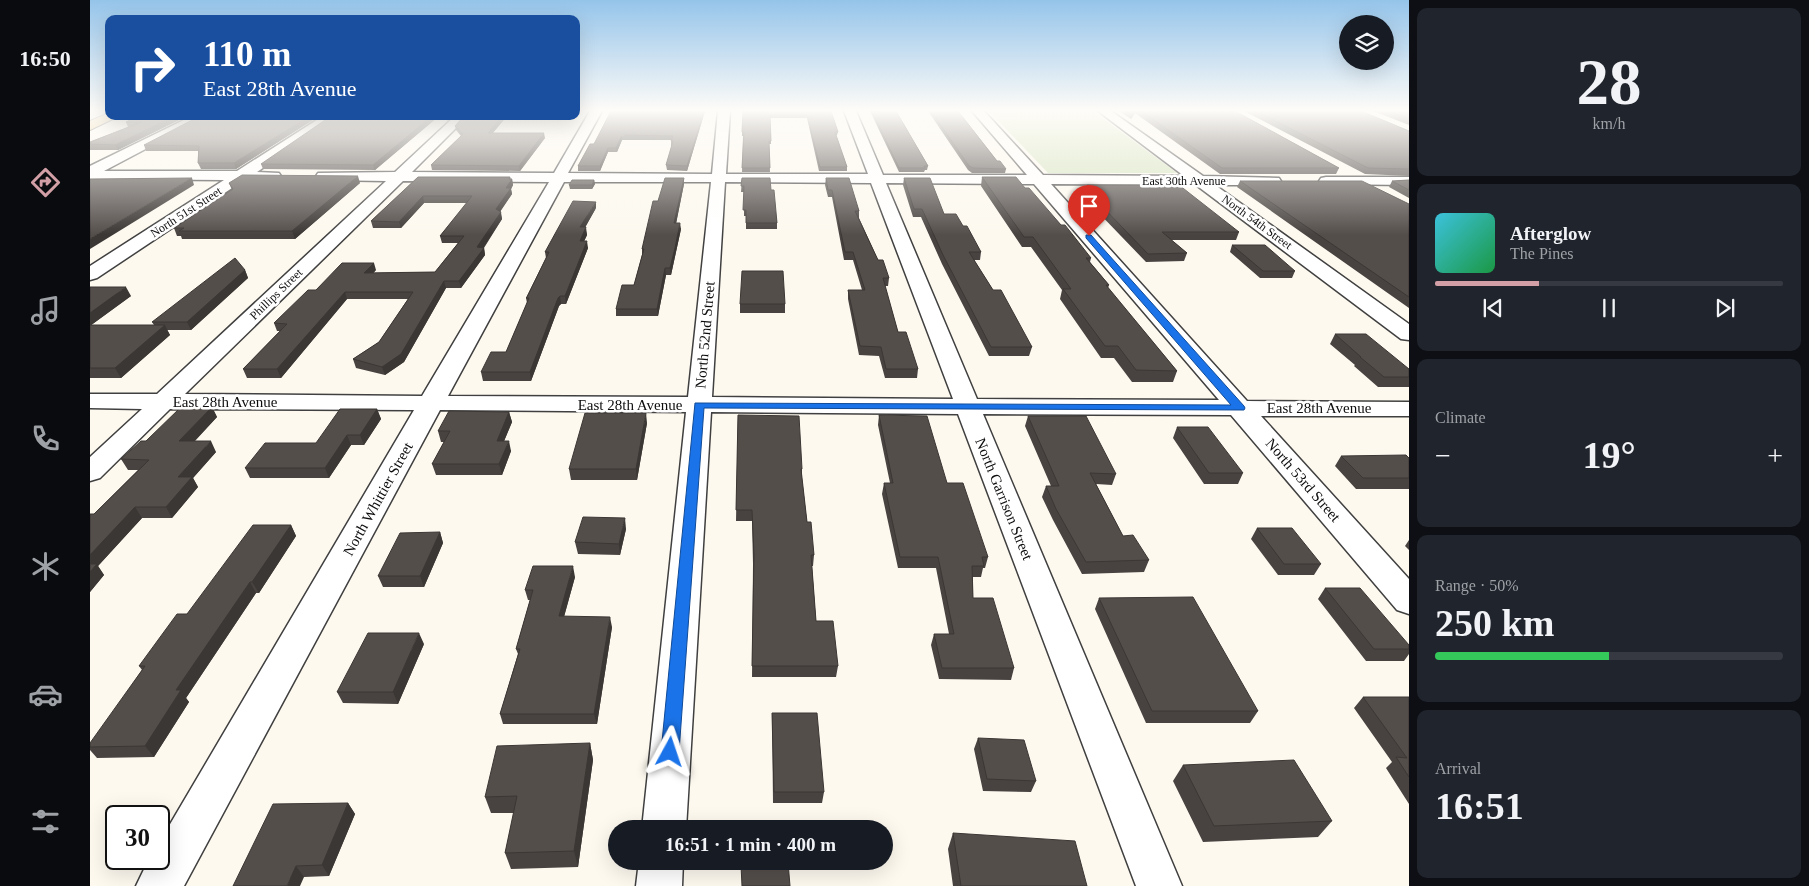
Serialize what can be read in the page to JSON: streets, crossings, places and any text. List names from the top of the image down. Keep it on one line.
{"streets":{"street":["East 30th Avenue","North 51st Street","North 54th Street","Phillips Street","North 52nd Street","East 28th Avenue","North 53rd Street","North Whittier Street","North Garrison Street"]},"crossings":[["East 30th Avenue","North 54th Street"],["East 30th Avenue","Phillips Street"],["East 30th Avenue","North 52nd Street"],["East 30th Avenue","North 53rd Street"],["East 30th Avenue","North Whittier Street"],["East 30th Avenue","North Garrison Street"],["Phillips Street","East 28th Avenue"],["North 52nd Street","East 28th Avenue"],["East 28th Avenue","North 53rd Street"],["East 28th Avenue","North Whittier Street"],["East 28th Avenue","North Garrison Street"]],"page":{"tabs":"16:50","tile":[["28","km/h"],"Climate",["Range · 50%","250 km"],["Arrival","16:51"]],"turn":["110 m","East 28th Avenue"],"song":["Afterglow","The Pines"],"heat":["−","19°","+"],"limit":"30","trip":"16:51 · 1 min · 400 m"}}
